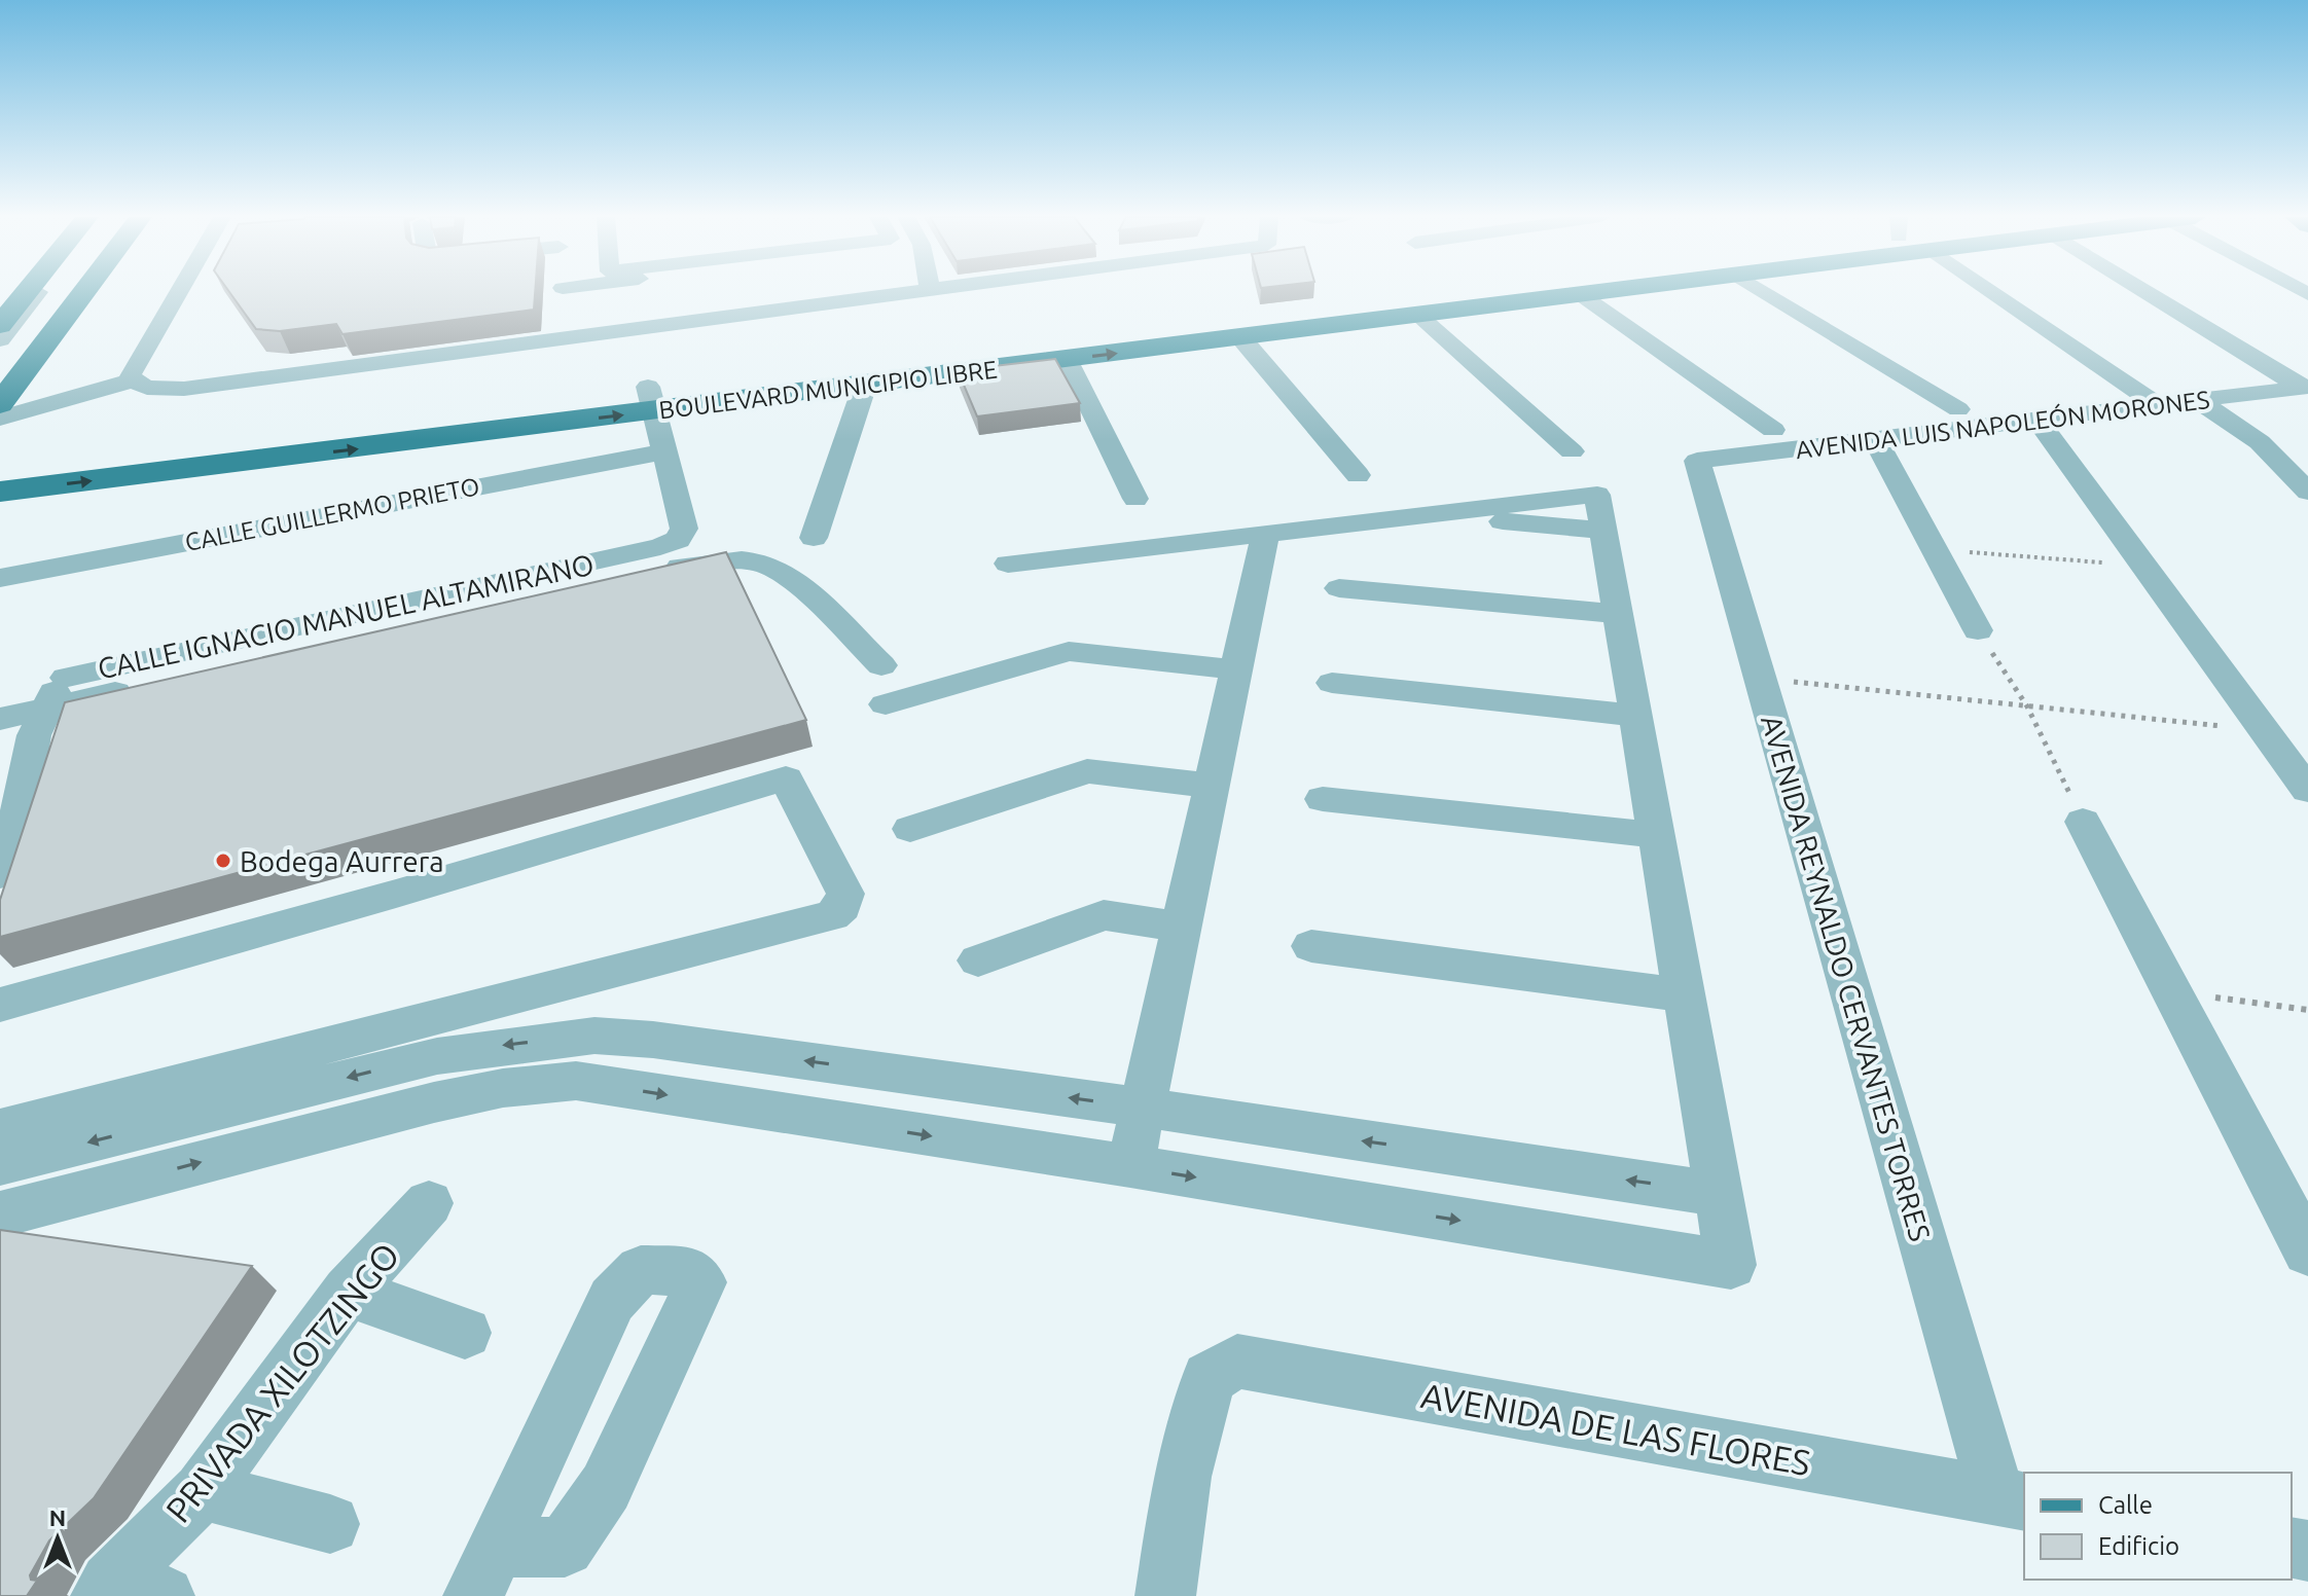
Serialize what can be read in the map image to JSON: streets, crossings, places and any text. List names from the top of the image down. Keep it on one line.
{"streets":{"main road":["BOULEVARD MUNICIPIO LIBRE"],"street":["AVENIDA LUIS NAPOLEÓN MORONES","CALLE GUILLERMO PRIETO","CALLE IGNACIO MANUEL ALTAMIRANO","AVENIDA REYNALDO CERVANTES TORRES","PRIVADA XILOTZINGO","AVENIDA DE LAS FLORES"]},"crossings":[["AVENIDA LUIS NAPOLEÓN MORONES","AVENIDA REYNALDO CERVANTES TORRES"],["CALLE GUILLERMO PRIETO","CALLE IGNACIO MANUEL ALTAMIRANO"],["AVENIDA REYNALDO CERVANTES TORRES","AVENIDA DE LAS FLORES"]],"places":["Bodega Aurrera"],"legend":["Calle","Edificio"],"north":"top"}
